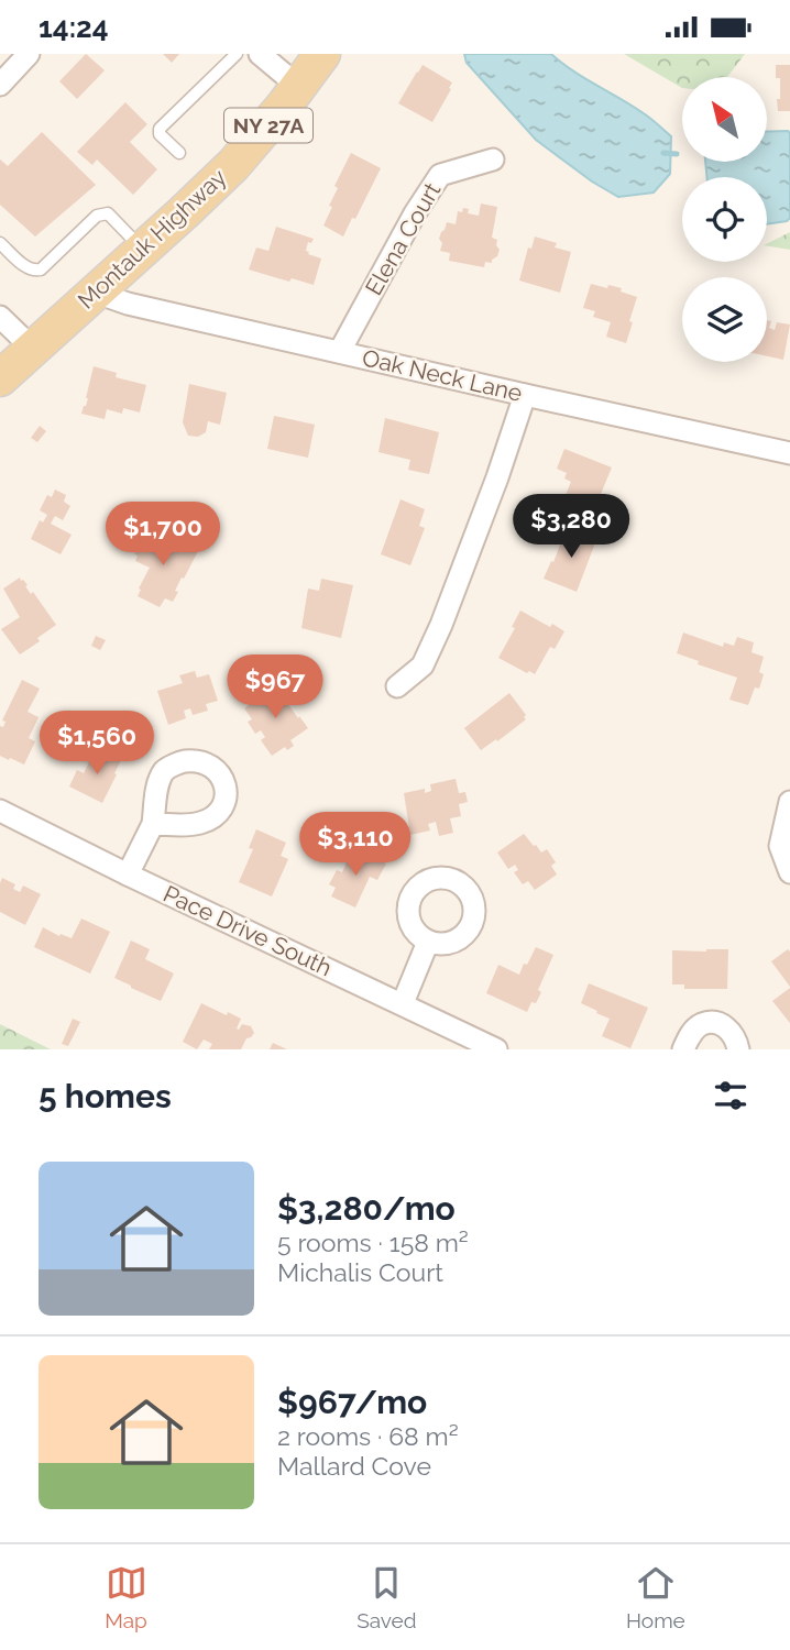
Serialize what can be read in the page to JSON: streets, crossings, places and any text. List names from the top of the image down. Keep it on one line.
{"streets":{"main road":["NY 27A","Montauk Highway"],"street":["Elena Court","Oak Neck Lane","Pace Drive South"]},"crossings":[["Montauk Highway","Oak Neck Lane"],["Elena Court","Oak Neck Lane"]],"north":"top left","page":{"status":"14:24","price":["$3,280","$1,700","$967","$1,560","$3,110"],"heading":"5 homes","list":[{"name":"$3,280/mo","note":"5 rooms · 158 m² · Michalis Court"},{"name":"$967/mo","note":"2 rooms · 68 m² · Mallard Cove"}],"tabs":["Map","Saved","Home"]}}
